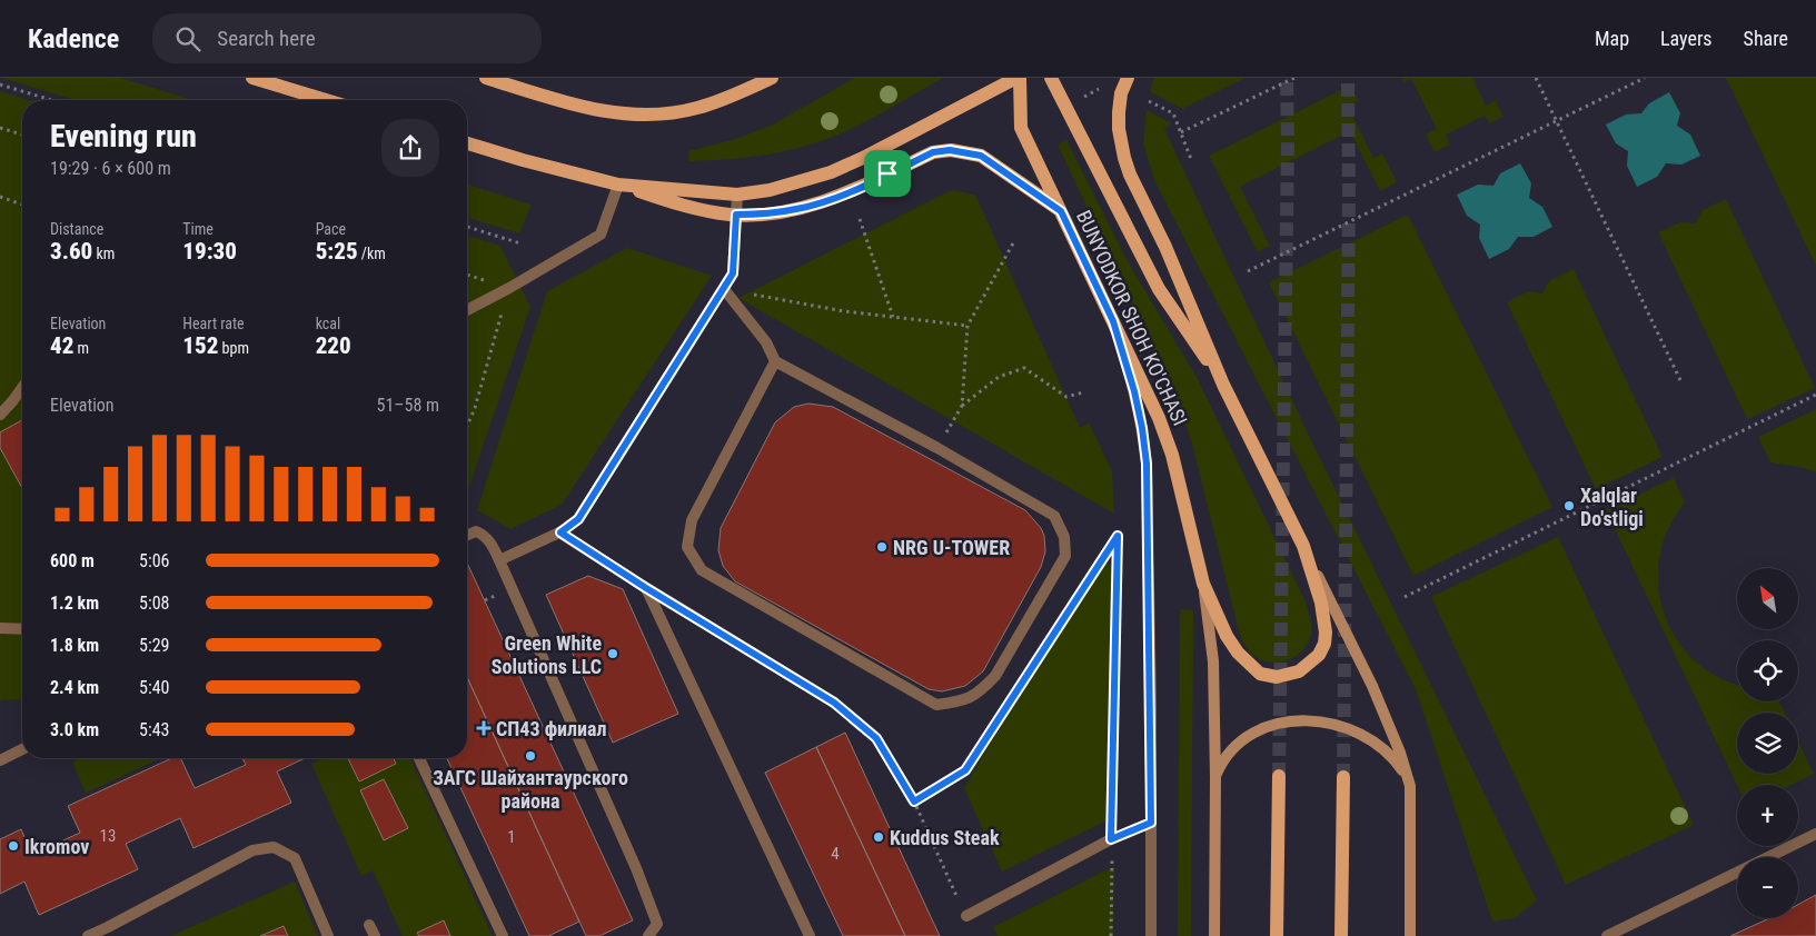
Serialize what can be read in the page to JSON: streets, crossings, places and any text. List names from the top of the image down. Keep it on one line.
{"streets":{"main road":["BUNYODKOR SHOH KO'CHASI"]},"places":{"other":["Xalqlar Do'stligi","NRG U-TOWER","Green White Solutions LLC","ЗАГС Шайхантаурского района","Kuddus Steak","Ikromov"],"health":["СП43 филиал"]},"house_numbers":["13","1","4"],"north":"top left","page":{"header":"Kadence","search":"Search here","nav":["Map","Layers","Share"],"heading":["Evening run","19:29 · 6 × 600 m"],"stats":[["Distance","3.60 km"],["Time","19:30"],["Pace","5:25 /km"],["Elevation","42 m"],["Heart rate","152 bpm"],["kcal","220"]],"chart":["Elevation","51–58 m"],"list":[{"name":"600 m","note":"5:06"},{"name":"1.2 km","note":"5:08"},{"name":"1.8 km","note":"5:29"},{"name":"2.4 km","note":"5:40"},{"name":"3.0 km","note":"5:43"}],"map_buttons":["+","−"]}}
